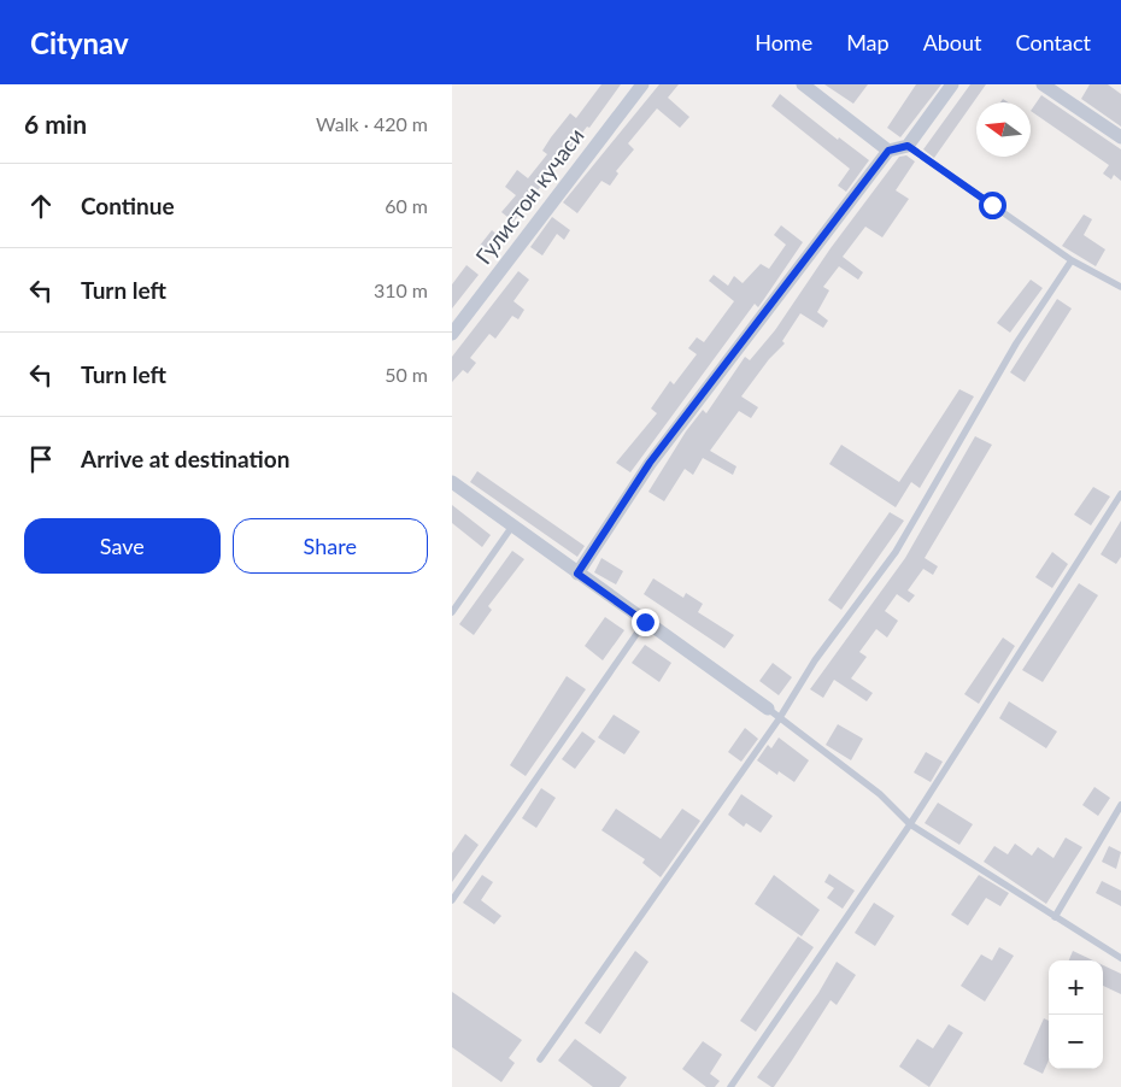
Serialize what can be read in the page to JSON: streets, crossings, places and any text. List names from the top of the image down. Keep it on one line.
{"streets":{"street":["Гулистон кучаси"]},"north":"left","page":{"header":"Citynav","nav":["Home","Map","About","Contact"],"heading":["6 min","Walk · 420 m"],"list":[["Continue","60 m"],["Turn left","310 m"],["Turn left","50 m"],"Arrive at destination"],"buttons":["Save","Share"],"map_buttons":["+","−"]}}
